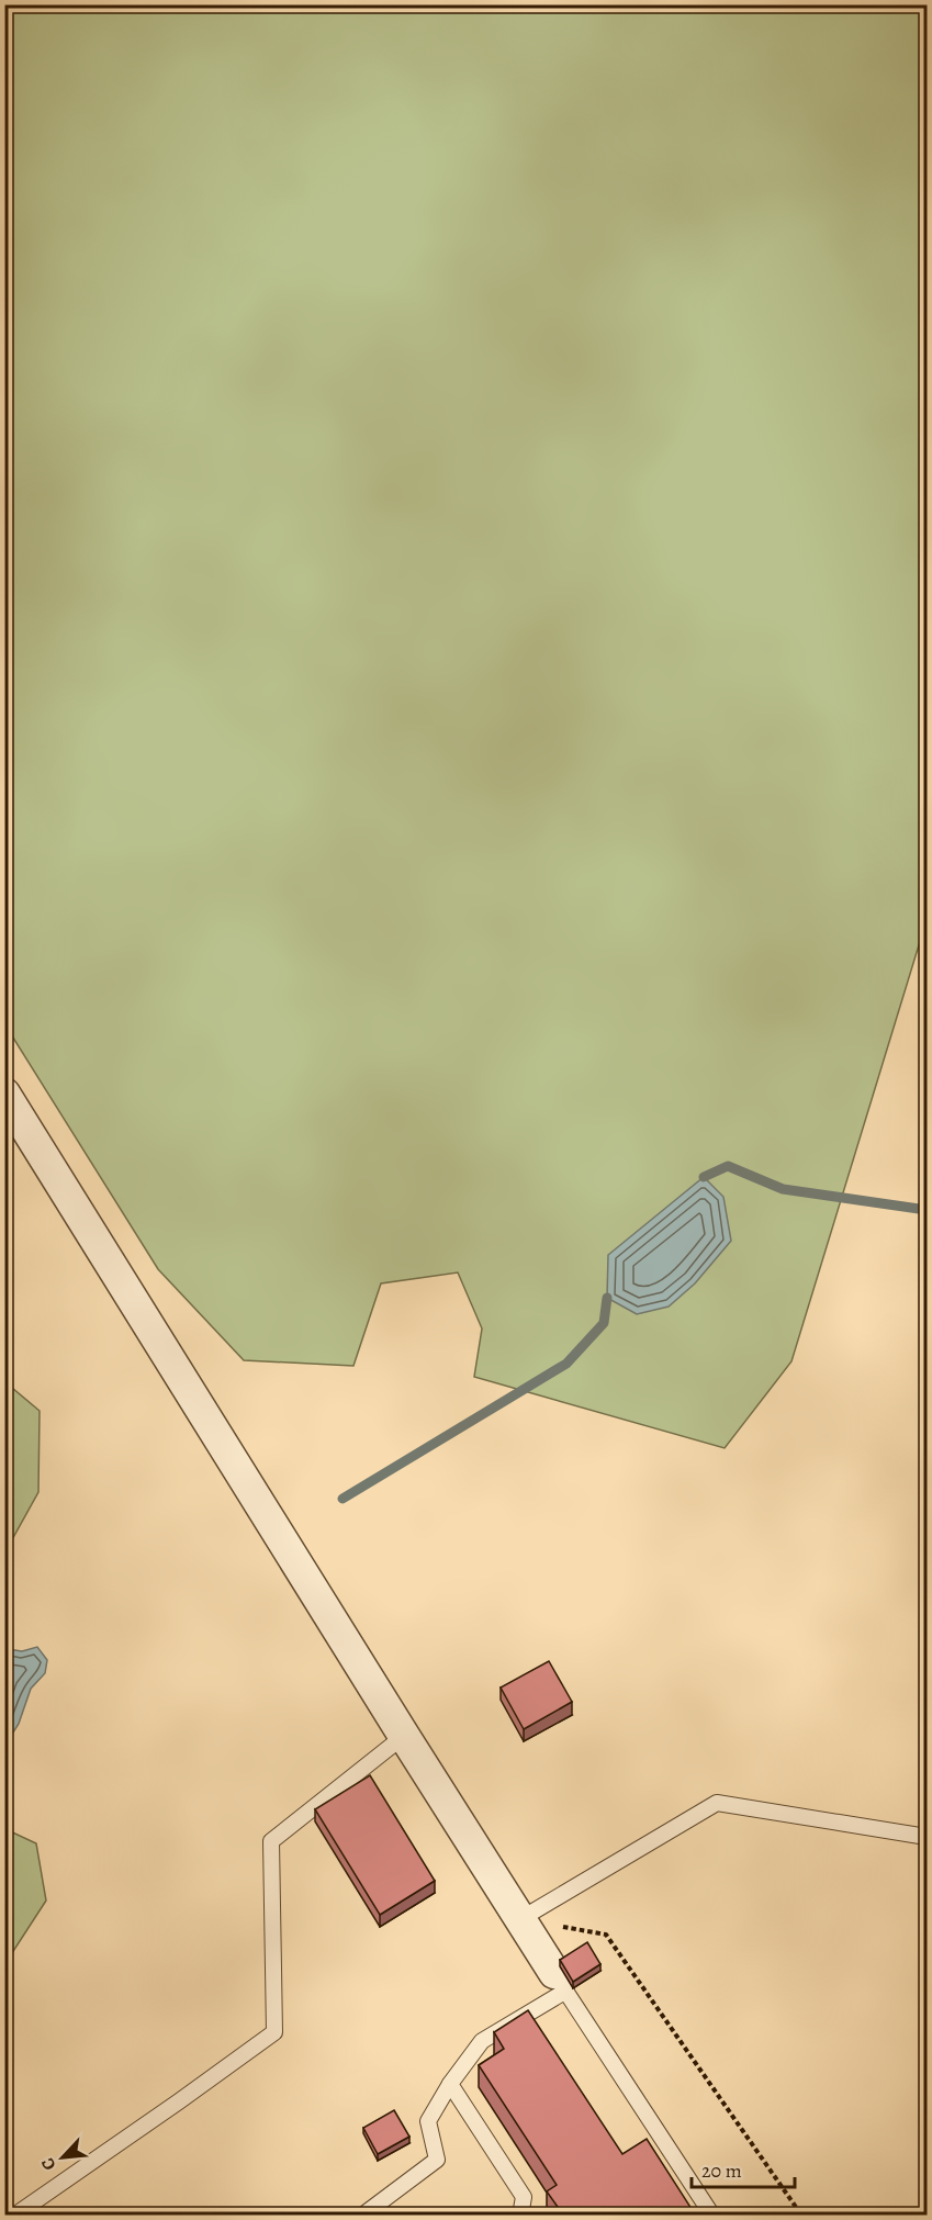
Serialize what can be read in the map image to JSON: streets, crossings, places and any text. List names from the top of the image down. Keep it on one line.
{"scale_bar":"20 m","north":"bottom left"}
